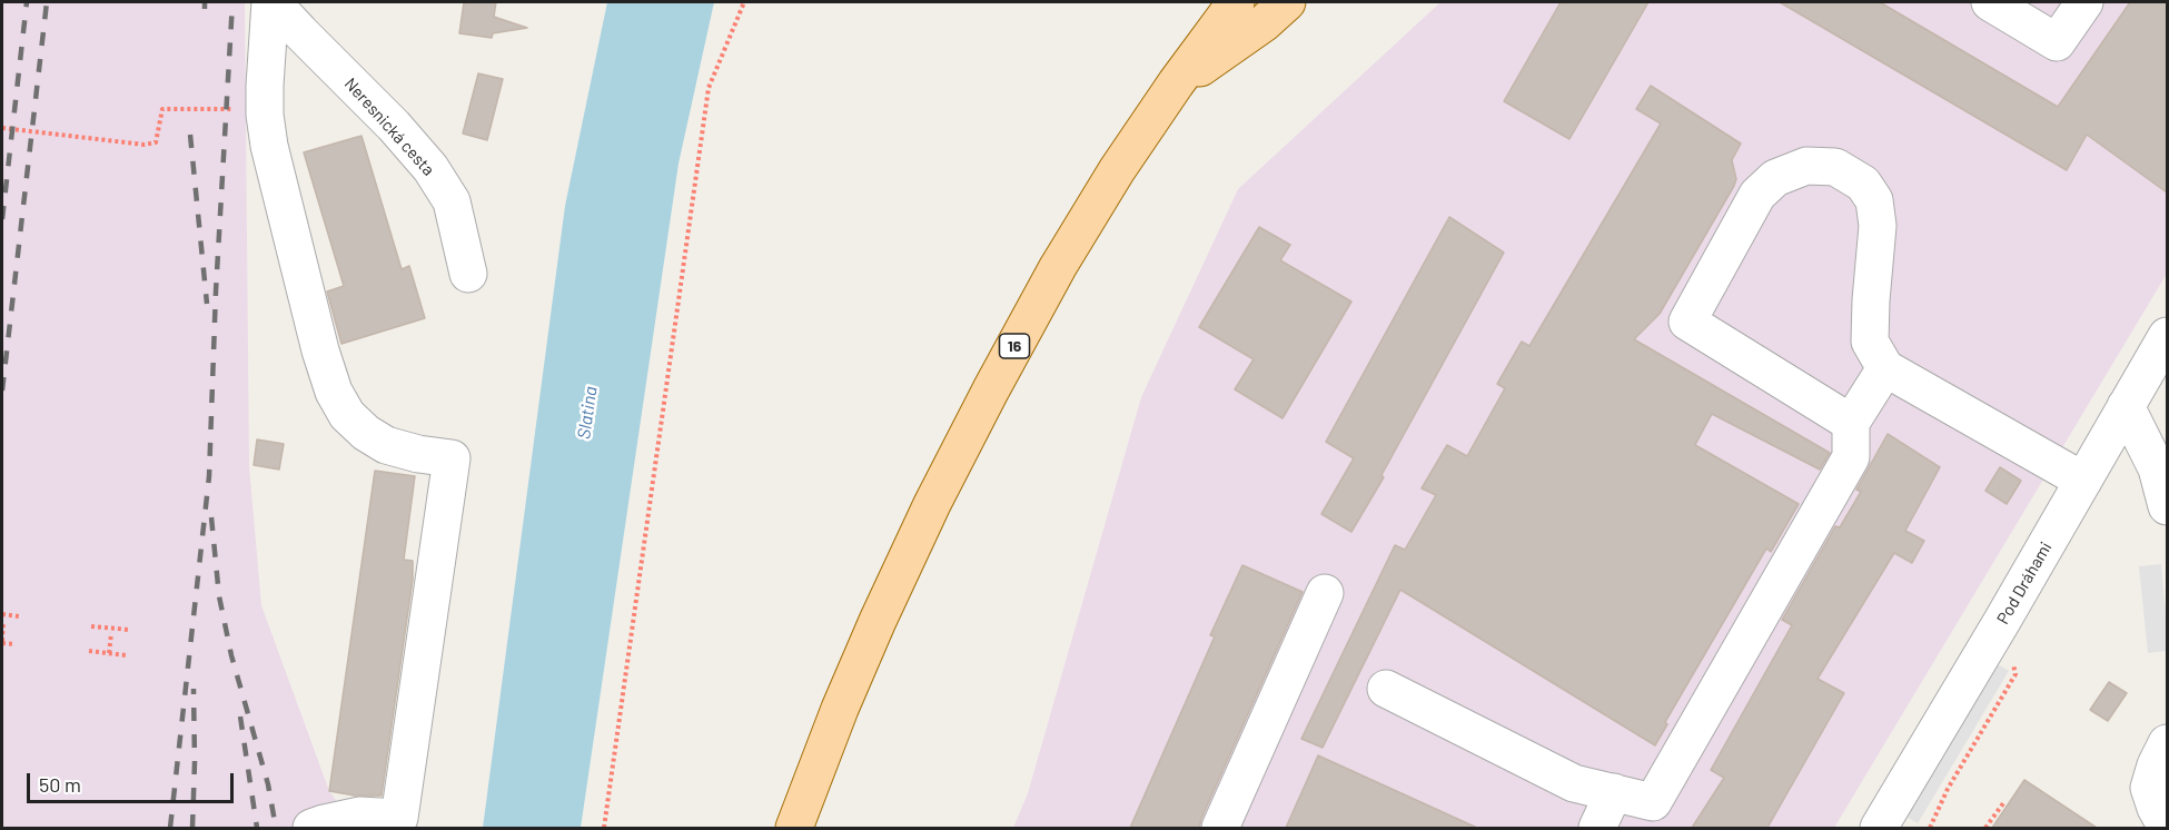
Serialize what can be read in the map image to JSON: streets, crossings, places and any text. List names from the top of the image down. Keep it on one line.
{"streets":{"main road":["16"],"street":["Neresnická cesta","Pod Dráhami"]},"water":["Slatina"],"scale_bar":"50 m"}
